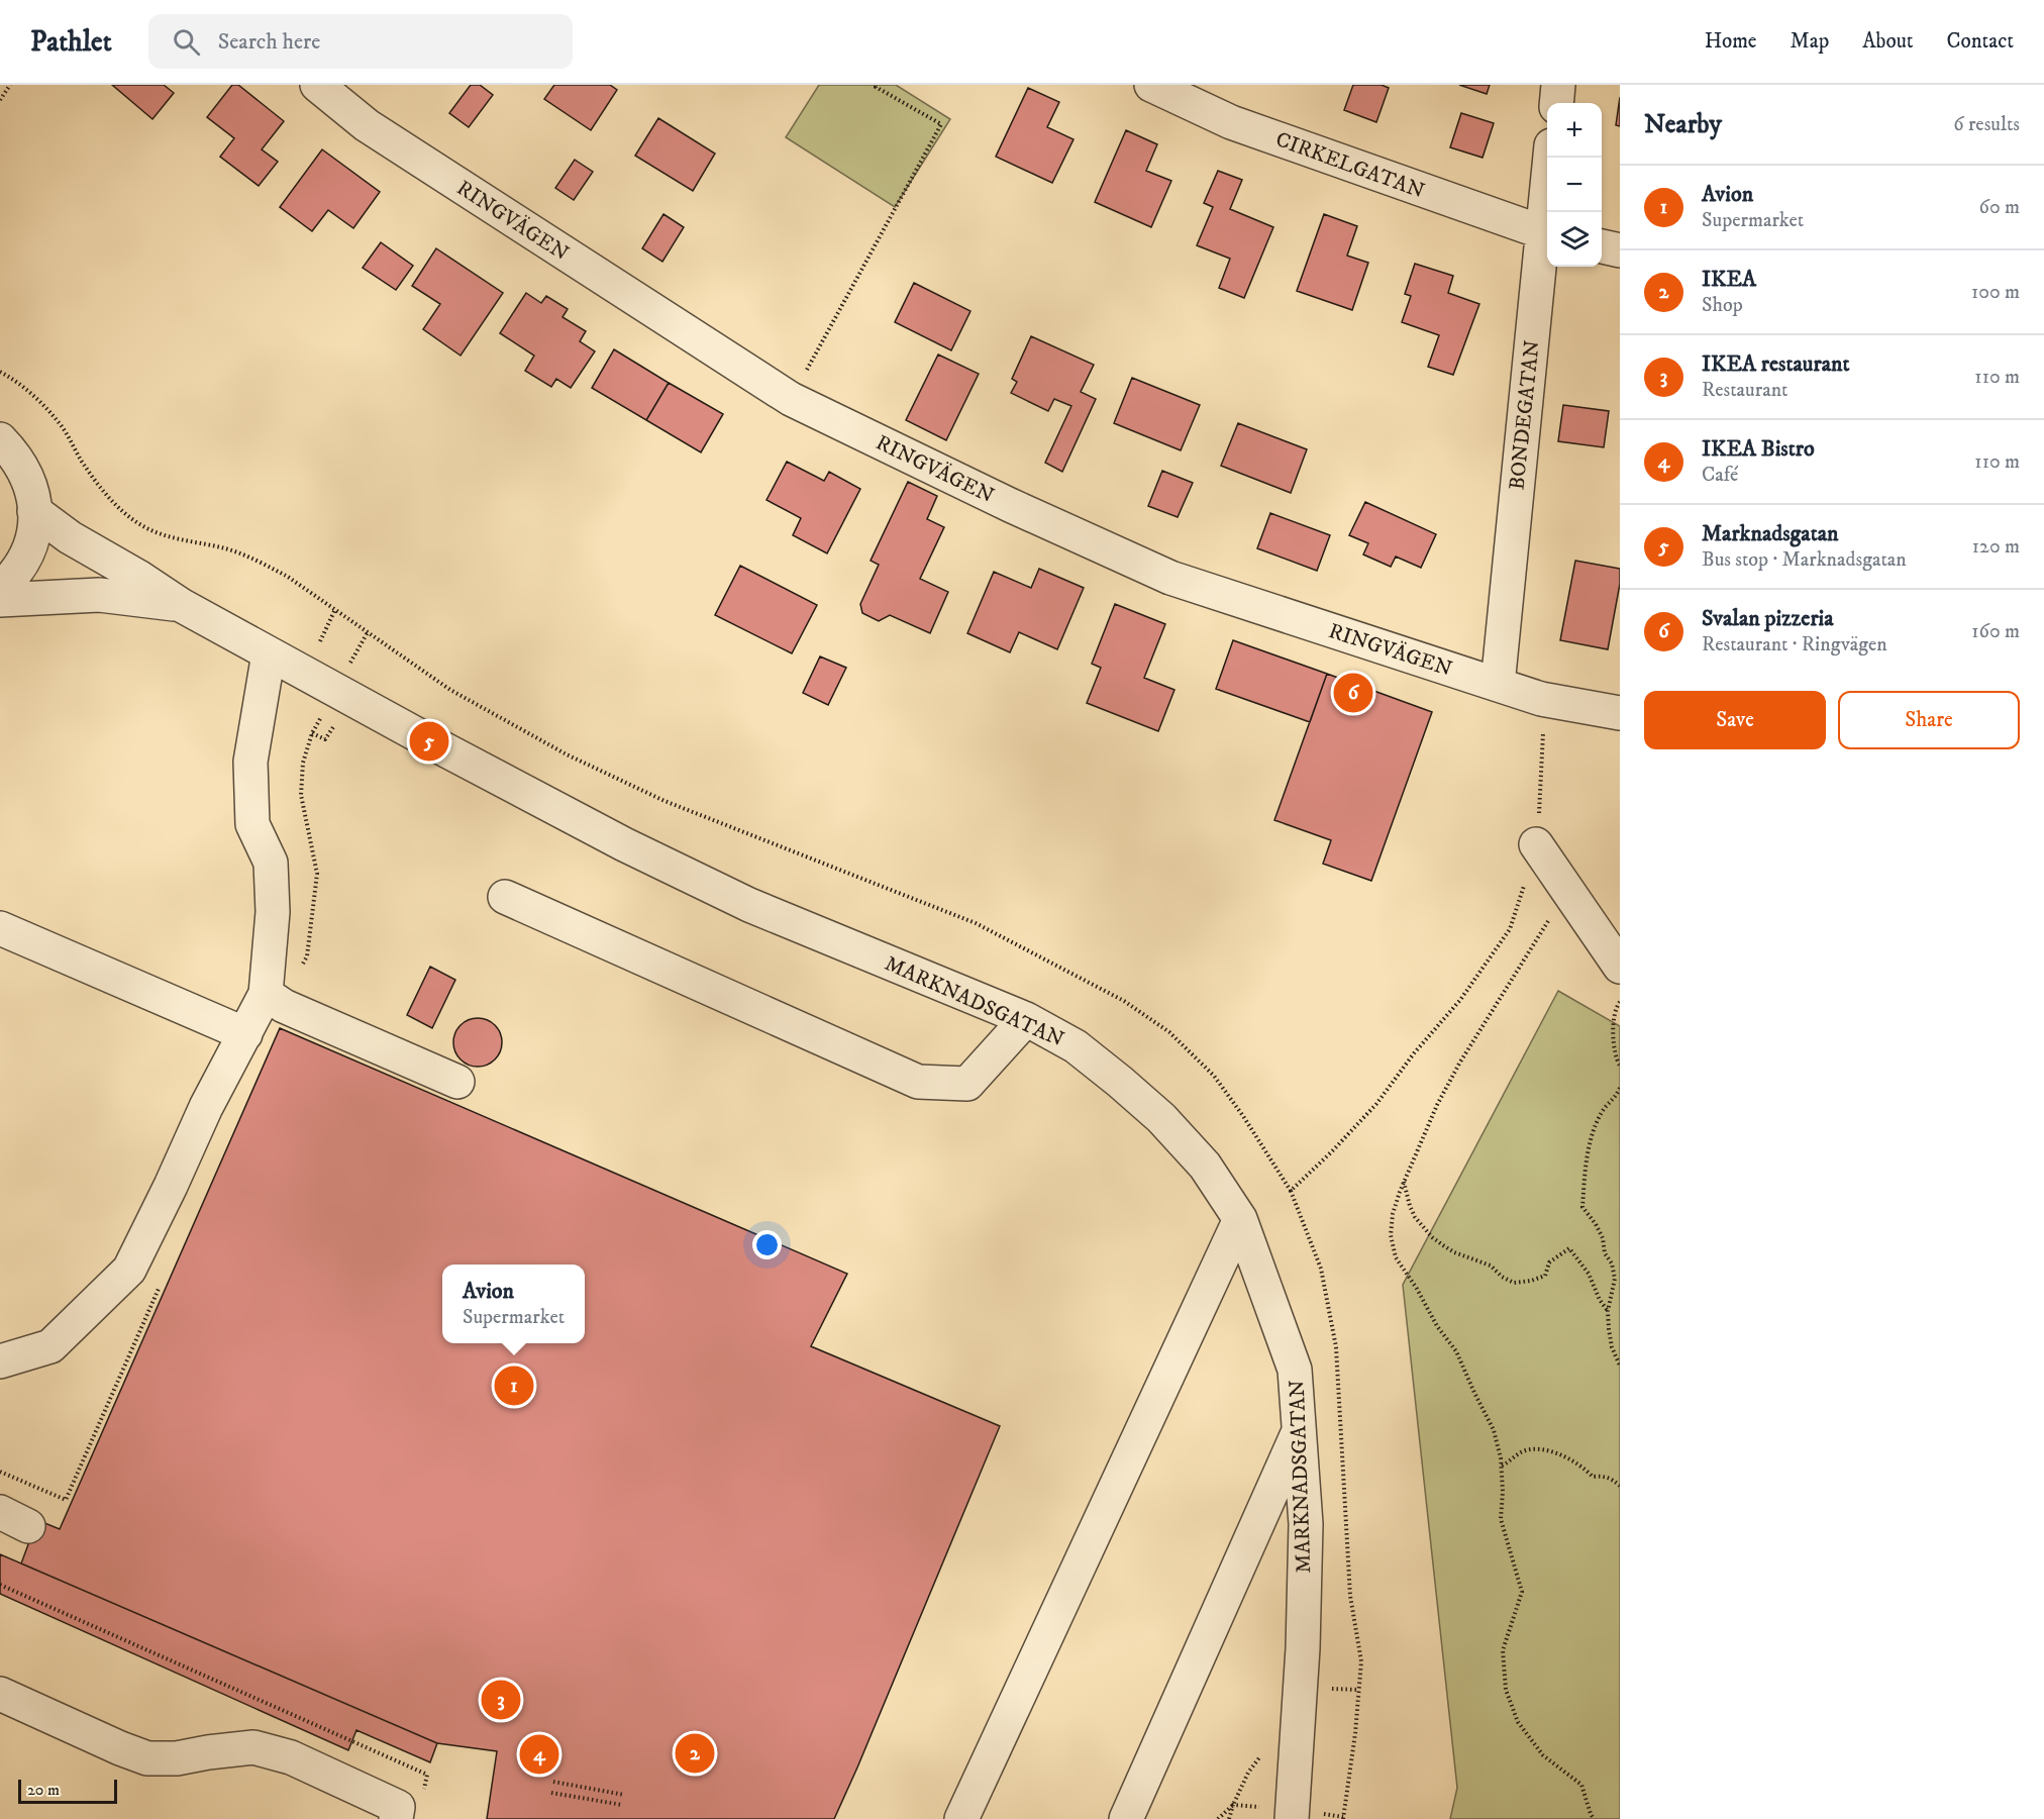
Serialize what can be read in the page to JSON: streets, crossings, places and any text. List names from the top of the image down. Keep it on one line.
{"streets":{"street":["CIRKELGATAN","RINGVÄGEN","BONDEGATAN","MARKNADSGATAN"]},"crossings":[["CIRKELGATAN","BONDEGATAN"],["RINGVÄGEN","BONDEGATAN"]],"scale_bar":"20 m","page":{"header":"Pathlet","search":"Search here","nav":["Home","Map","About","Contact"],"heading":["Nearby","6 results"],"map_buttons":["+","−"],"list":[{"mark":"1","name":"Avion","note":"Supermarket","value":"60 m"},{"mark":"2","name":"IKEA","note":"Shop","value":"100 m"},{"mark":"3","name":"IKEA restaurant","note":"Restaurant","value":"110 m"},{"mark":"4","name":"IKEA Bistro","note":"Café","value":"110 m"},{"mark":"5","name":"Marknadsgatan","note":"Bus stop · Marknadsgatan","value":"120 m"},{"mark":"6","name":"Svalan pizzeria","note":"Restaurant · Ringvägen","value":"160 m"}],"pins":["6","5","1","3","2","4"],"buttons":["Save","Share"],"popup":["Avion","Supermarket"],"scale":"20 m"}}
